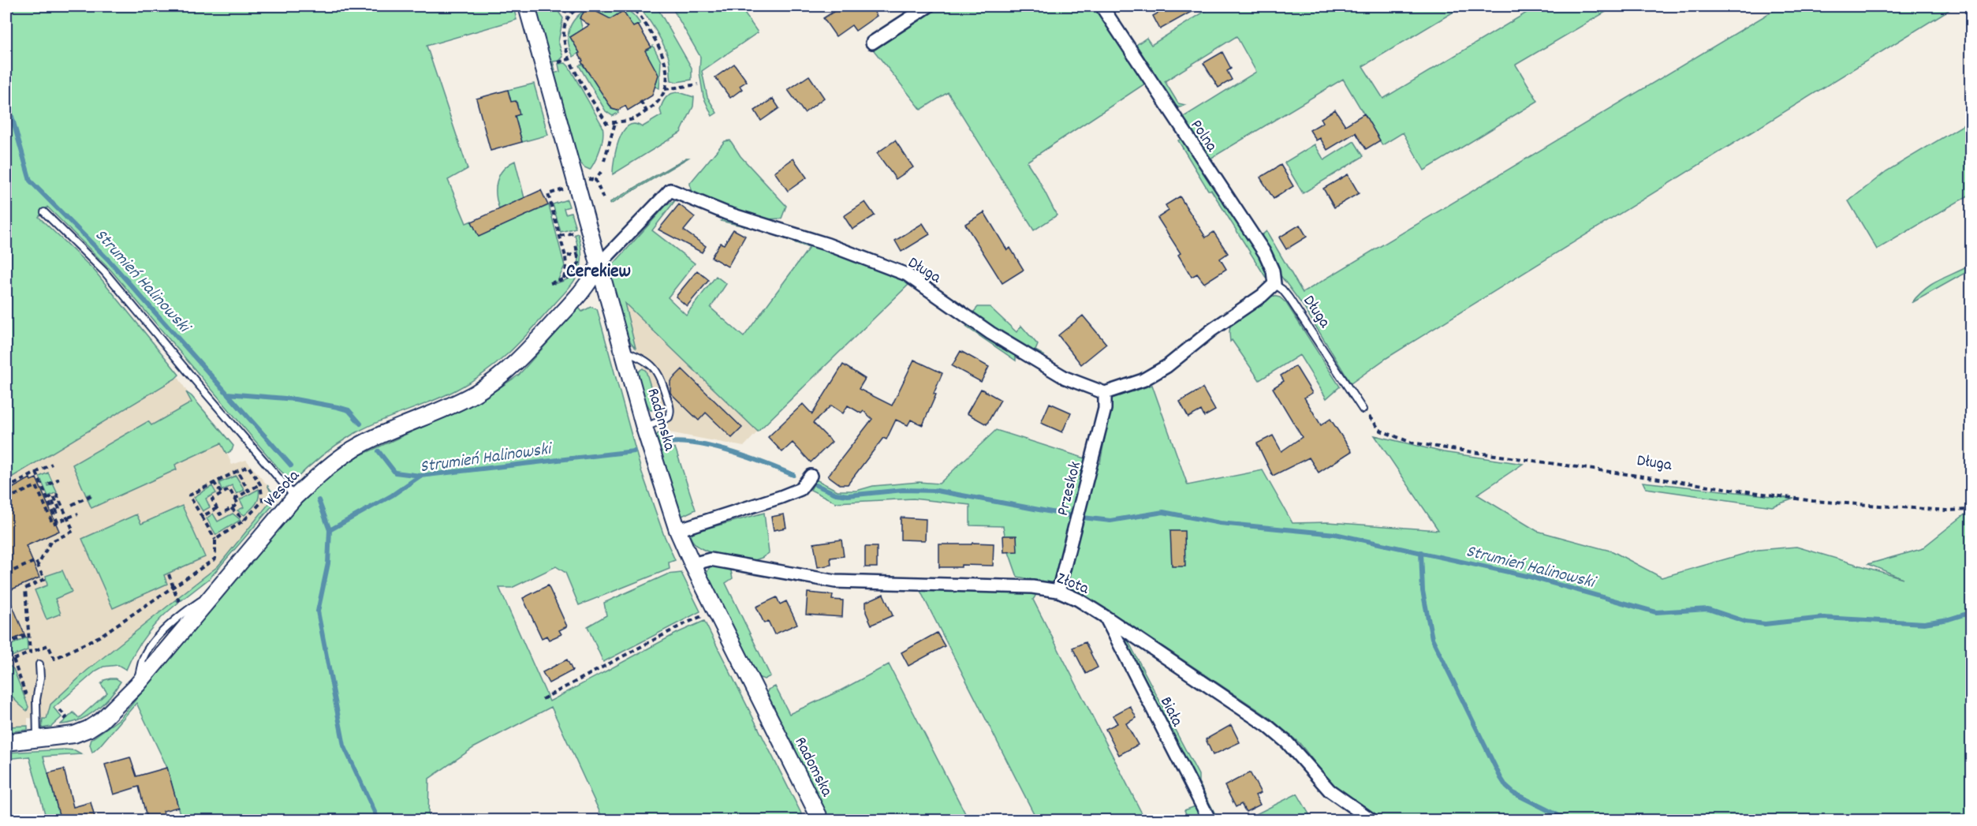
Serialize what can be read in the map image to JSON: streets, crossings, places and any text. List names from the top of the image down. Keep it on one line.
{"streets":{"street":["Polna","Długa","Radomska","Wesoła","Przeskok","Złota","Biała"]},"crossings":[["Polna","Długa"],["Długa","Radomska"],["Długa","Wesoła"],["Długa","Przeskok"],["Radomska","Wesoła"],["Radomska","Złota"],["Przeskok","Złota"],["Złota","Biała"]],"districts":["Cerekiew"],"water":["Strumień Halinowski"]}
